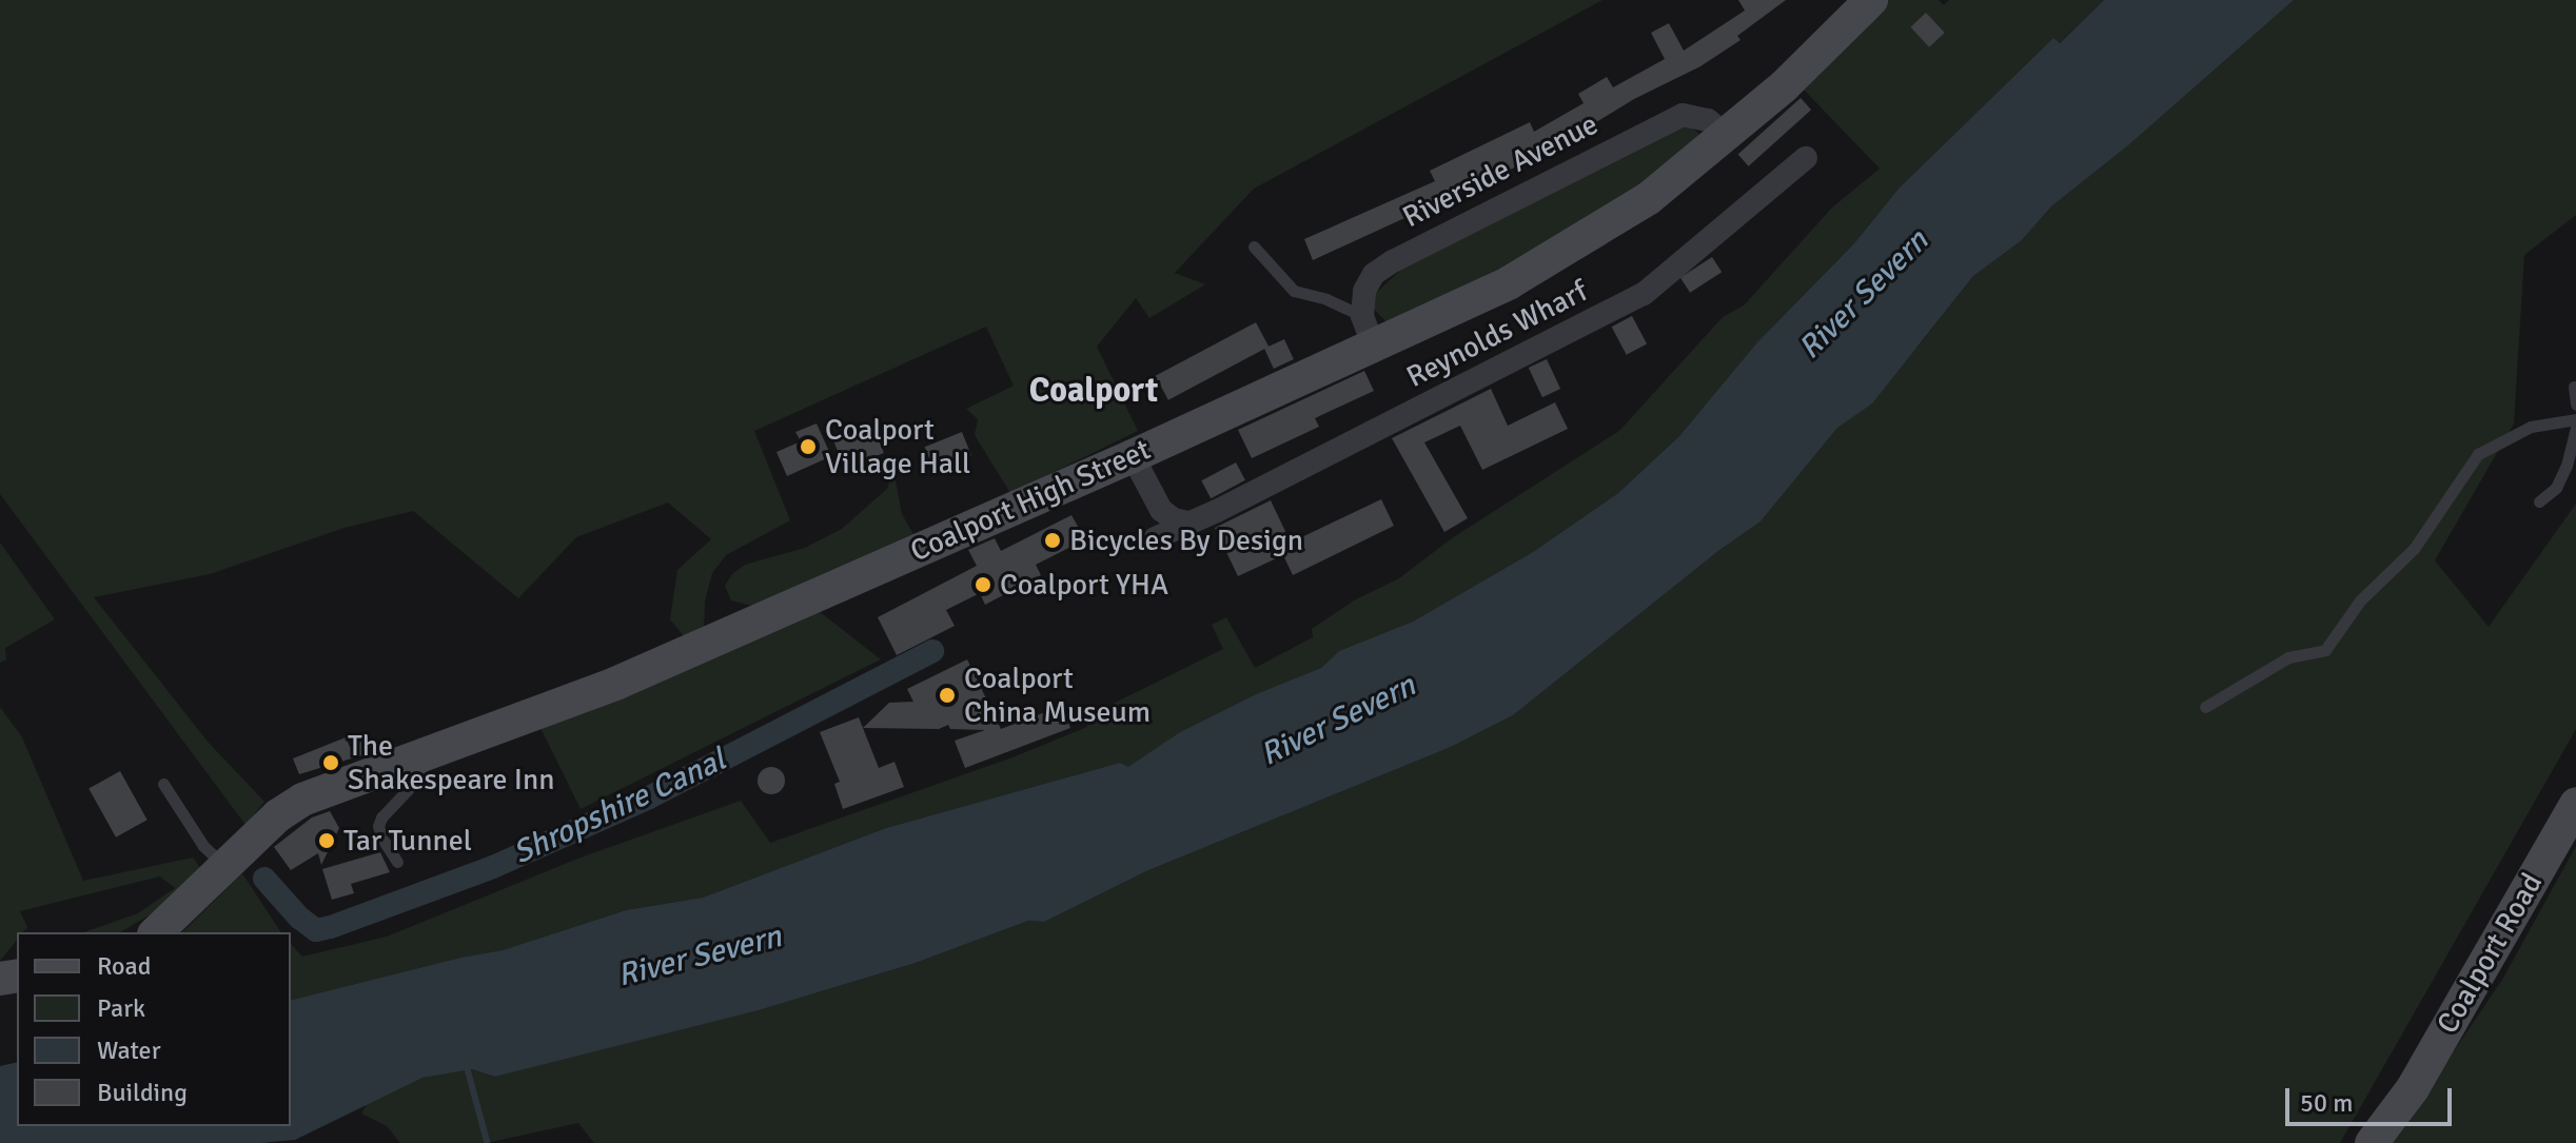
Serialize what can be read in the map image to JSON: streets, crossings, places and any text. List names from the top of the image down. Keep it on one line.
{"streets":{"street":["Riverside Avenue","Reynolds Wharf","Coalport High Street","Coalport Road"]},"crossings":[["Riverside Avenue","Coalport High Street"]],"districts":["Coalport"],"water":["River Severn","Shropshire Canal"],"places":["Coalport Village Hall","Bicycles By Design","Coalport YHA","Coalport China Museum","The Shakespeare Inn","Tar Tunnel"],"legend":["Road","Park","Water","Building"],"scale_bar":"50 m"}
